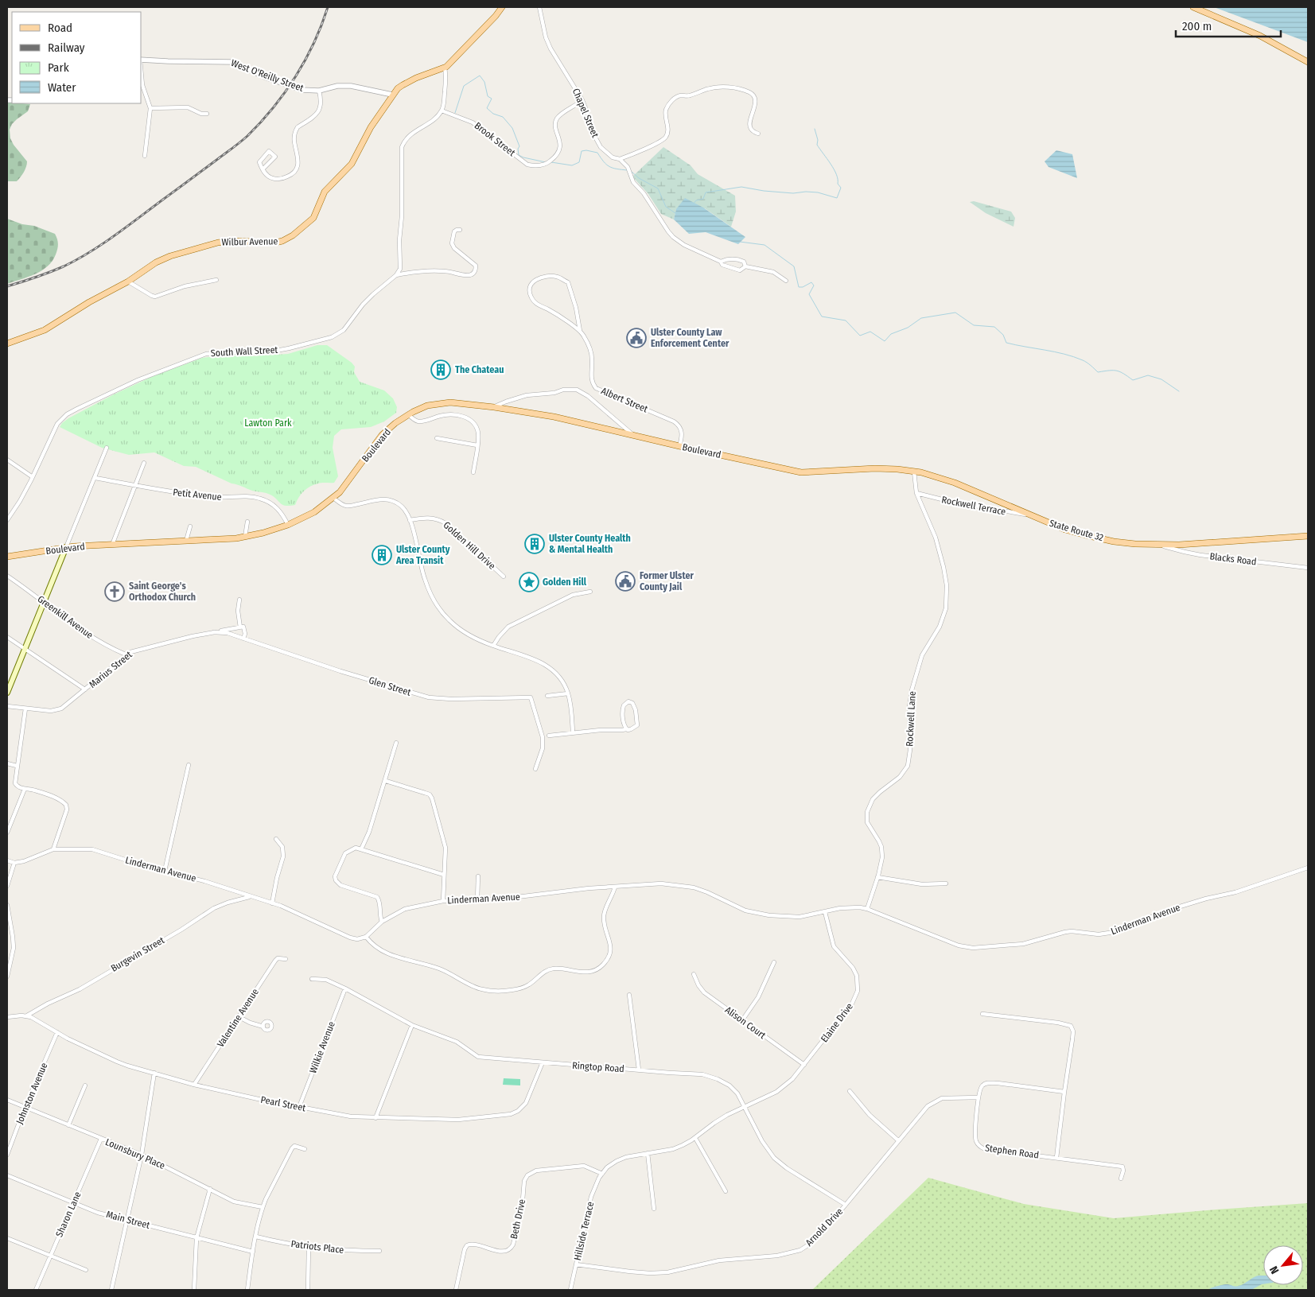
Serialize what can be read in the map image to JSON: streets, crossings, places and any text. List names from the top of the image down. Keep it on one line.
{"streets":{"main road":["Wilbur Avenue","Boulevard","State Route 32"],"street":["West O'Reilly Street","Chapel Street","Brook Street","South Wall Street","Albert Street","Petit Avenue","Rockwell Terrace","Golden Hill Drive","Blacks Road","Greenkill Avenue","Marius Street","Glen Street","Rockwell Lane","Linderman Avenue","Burgevin Street","Valentine Avenue","Alison Court","Elaine Drive","Wilkie Avenue","Ringtop Road","Johnston Avenue","Pearl Street","Stephen Road","Lounsbury Place","Sharon Lane","Beth Drive","Main Street","Arnold Drive","Hillside Terrace","Patriots Place"]},"crossings":[["West O'Reilly Street","Wilbur Avenue"],["Chapel Street","Brook Street"],["Albert Street","Boulevard"],["Boulevard","Petit Avenue"],["Boulevard","State Route 32"],["Rockwell Terrace","State Route 32"],["Rockwell Terrace","Rockwell Lane"],["State Route 32","Blacks Road"],["State Route 32","Rockwell Lane"],["Greenkill Avenue","Marius Street"],["Marius Street","Glen Street"],["Rockwell Lane","Linderman Avenue"],["Linderman Avenue","Burgevin Street"],["Linderman Avenue","Elaine Drive"],["Burgevin Street","Pearl Street"],["Valentine Avenue","Pearl Street"],["Alison Court","Elaine Drive"],["Elaine Drive","Ringtop Road"],["Elaine Drive","Beth Drive"],["Elaine Drive","Hillside Terrace"],["Wilkie Avenue","Ringtop Road"],["Wilkie Avenue","Pearl Street"],["Ringtop Road","Pearl Street"],["Ringtop Road","Arnold Drive"],["Johnston Avenue","Pearl Street"],["Johnston Avenue","Lounsbury Place"],["Stephen Road","Arnold Drive"],["Lounsbury Place","Sharon Lane"],["Sharon Lane","Main Street"],["Beth Drive","Hillside Terrace"],["Arnold Drive","Hillside Terrace"]],"parks":["Lawton Park"],"places":{"public building":["Ulster County Law Enforcement Center","Former Ulster County Jail"],"building":["The Chateau","Ulster County Health & Mental Health","Ulster County Area Transit"],"place":["Golden Hill"],"church":["Saint George's Orthodox Church"]},"legend":["Road","Railway","Park","Water"],"scale_bar":"200 m","north":"bottom left"}
